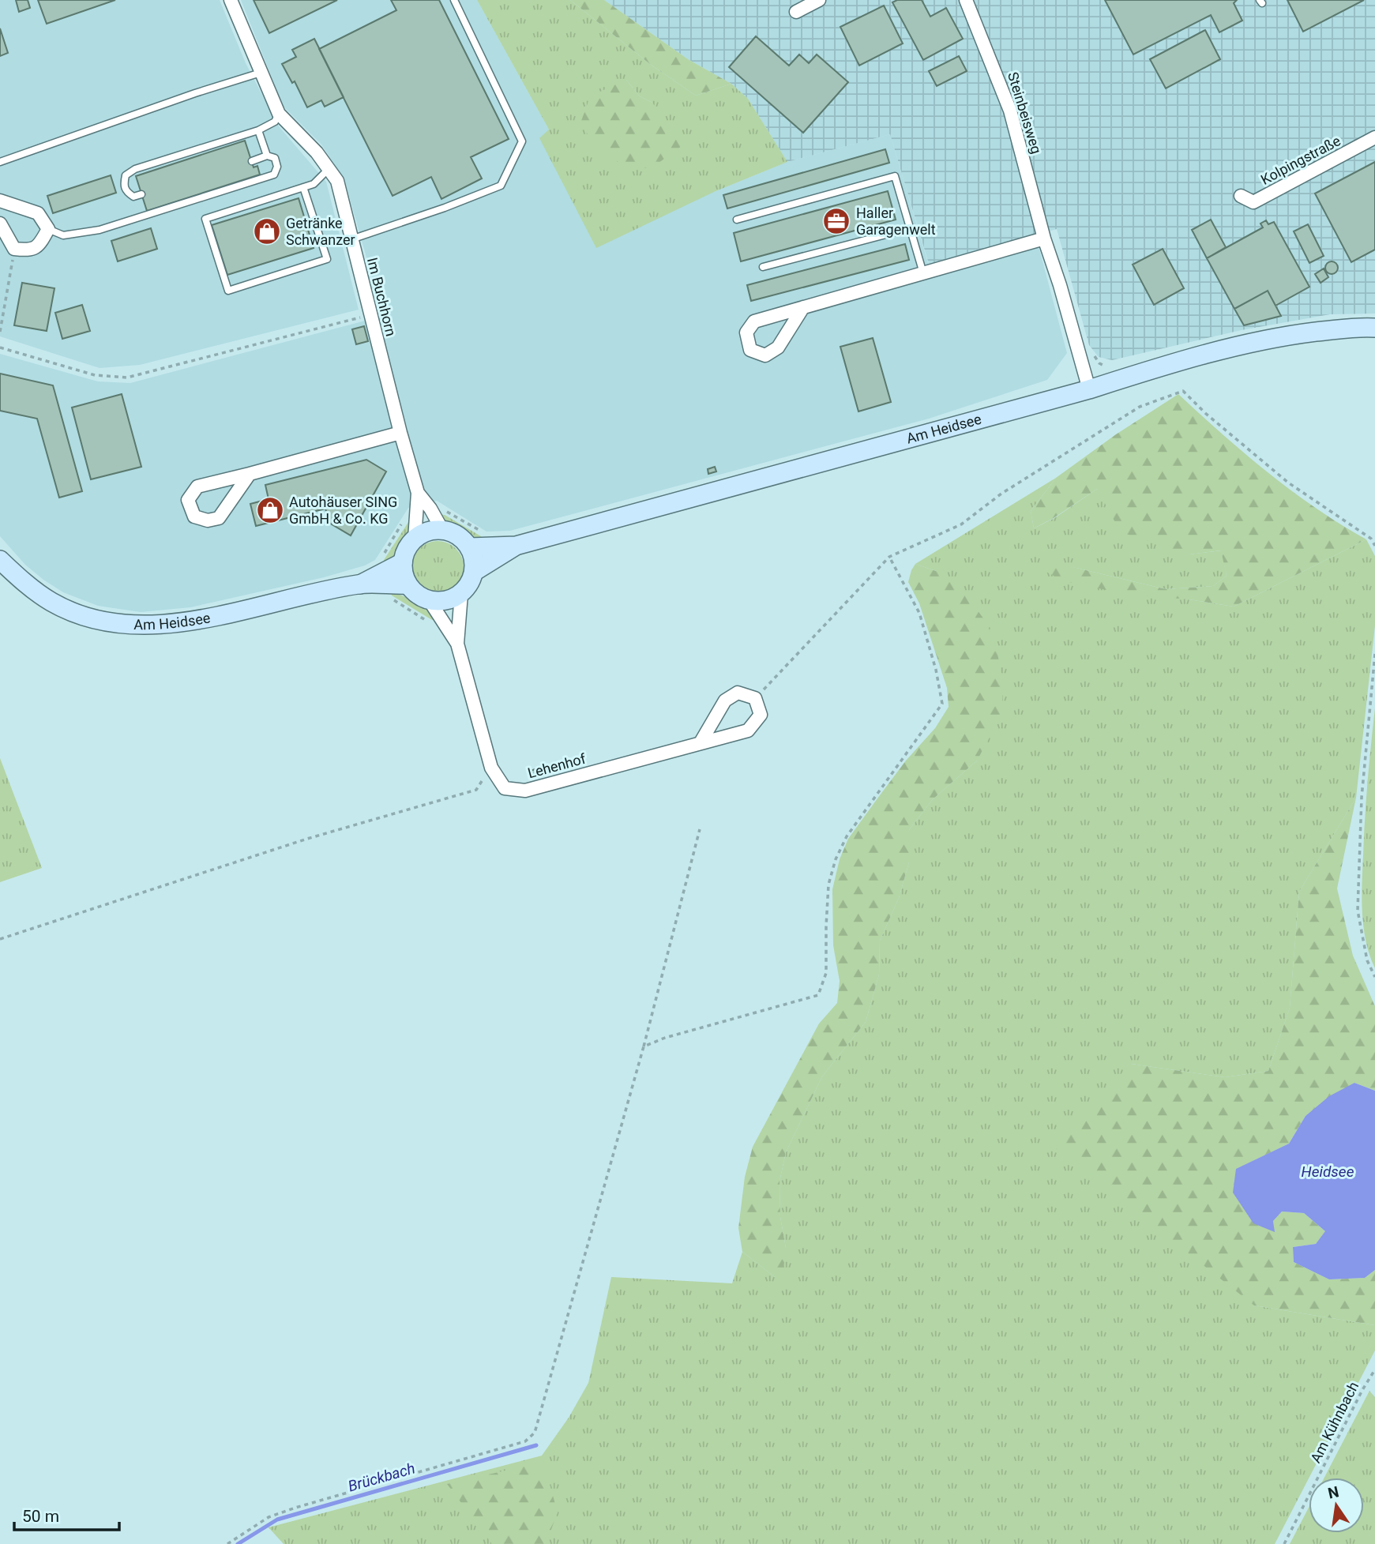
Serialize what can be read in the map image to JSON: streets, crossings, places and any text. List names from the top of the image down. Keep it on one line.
{"streets":{"main road":["Am Heidsee"],"street":["Steinbeisweg","Kolpingstraße","Im Buchhorn","Lehenhof"],"path":["Am Kühnbach"]},"crossings":[["Steinbeisweg","Am Heidsee"],["Im Buchhorn","Am Heidsee"],["Im Buchhorn","Lehenhof"],["Am Heidsee","Lehenhof"]],"water":["Heidsee","Brückbach"],"places":{"office":["Haller Garagenwelt"],"shop":["Getränke Schwanzer","Autohäuser SING GmbH & Co. KG"]},"scale_bar":"50 m","north":"top"}
